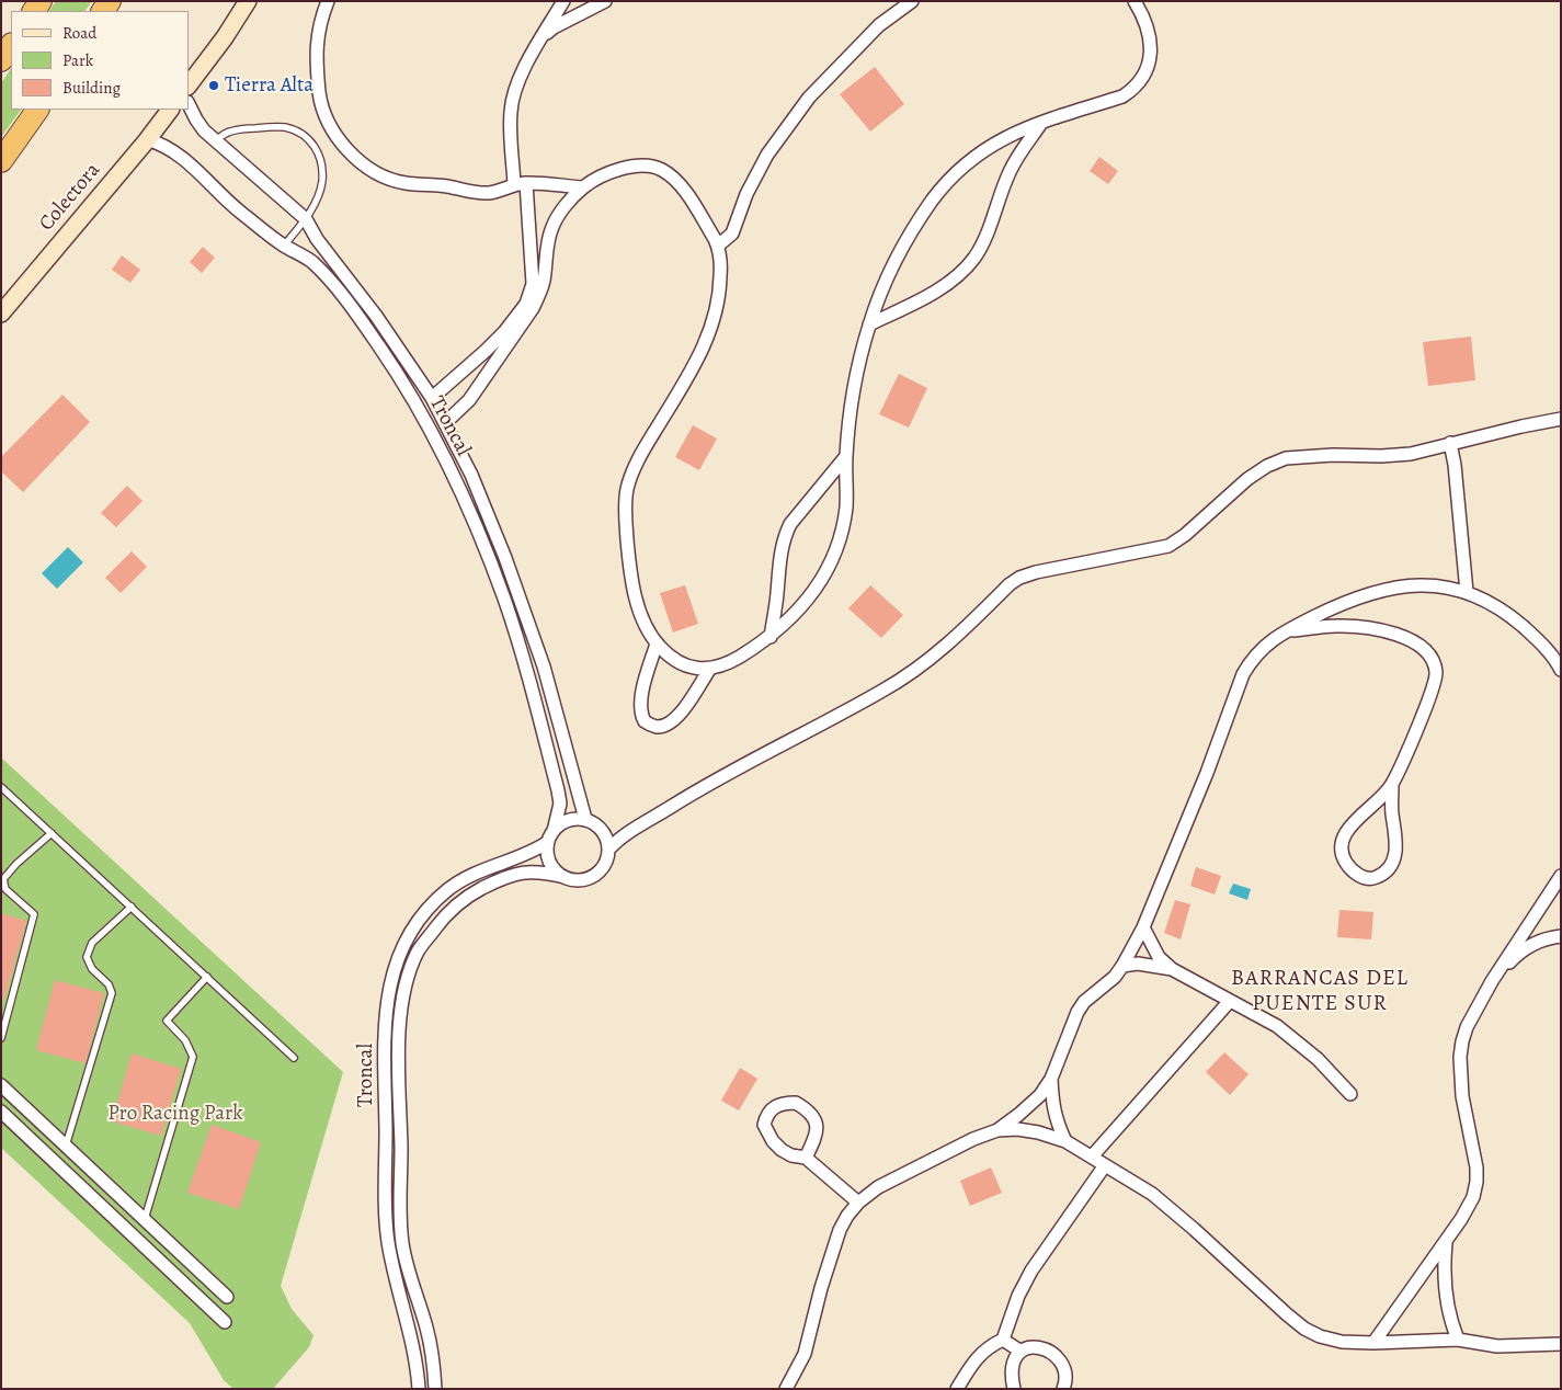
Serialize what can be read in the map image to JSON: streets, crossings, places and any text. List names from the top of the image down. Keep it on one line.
{"streets":{"main road":["Colectora"],"street":["Troncal"]},"crossings":[["Colectora","Troncal"]],"districts":["BARRANCAS DEL PUENTE SUR"],"parks":["Pro Racing Park"],"places":["Tierra Alta"],"legend":["Road","Park","Building"]}
